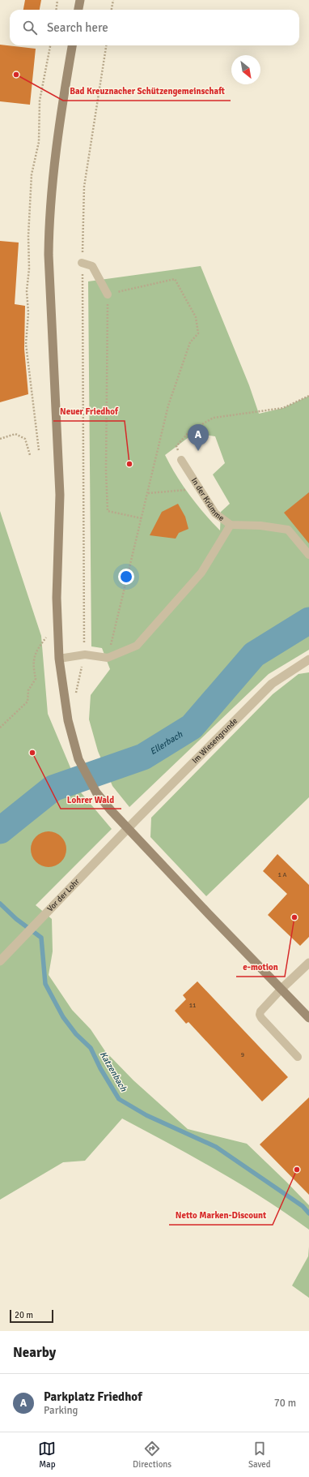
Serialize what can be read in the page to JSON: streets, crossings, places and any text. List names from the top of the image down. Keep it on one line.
{"streets":{"street":["Im Wiesengrunde","Vor der Lohr"],"lane":["In der Krümme"]},"crossings":[["Im Wiesengrunde","Vor der Lohr"]],"water":["Ellerbach","Katzenbach"],"places":["Bad Kreuznacher Schützengemeinschaft","Neuer Friedhof","Lohrer Wald","e-motion","Netto Marken-Discount"],"house_numbers":["1 A","11","9"],"scale_bar":"20 m","north":"bottom right","page":{"search":"Search here","pins":"A","scale":"20 m","heading":"Nearby","list":[{"mark":"A","name":"Parkplatz Friedhof","note":"Parking","value":"70 m"}],"nav":["Map","Directions","Saved"]}}
